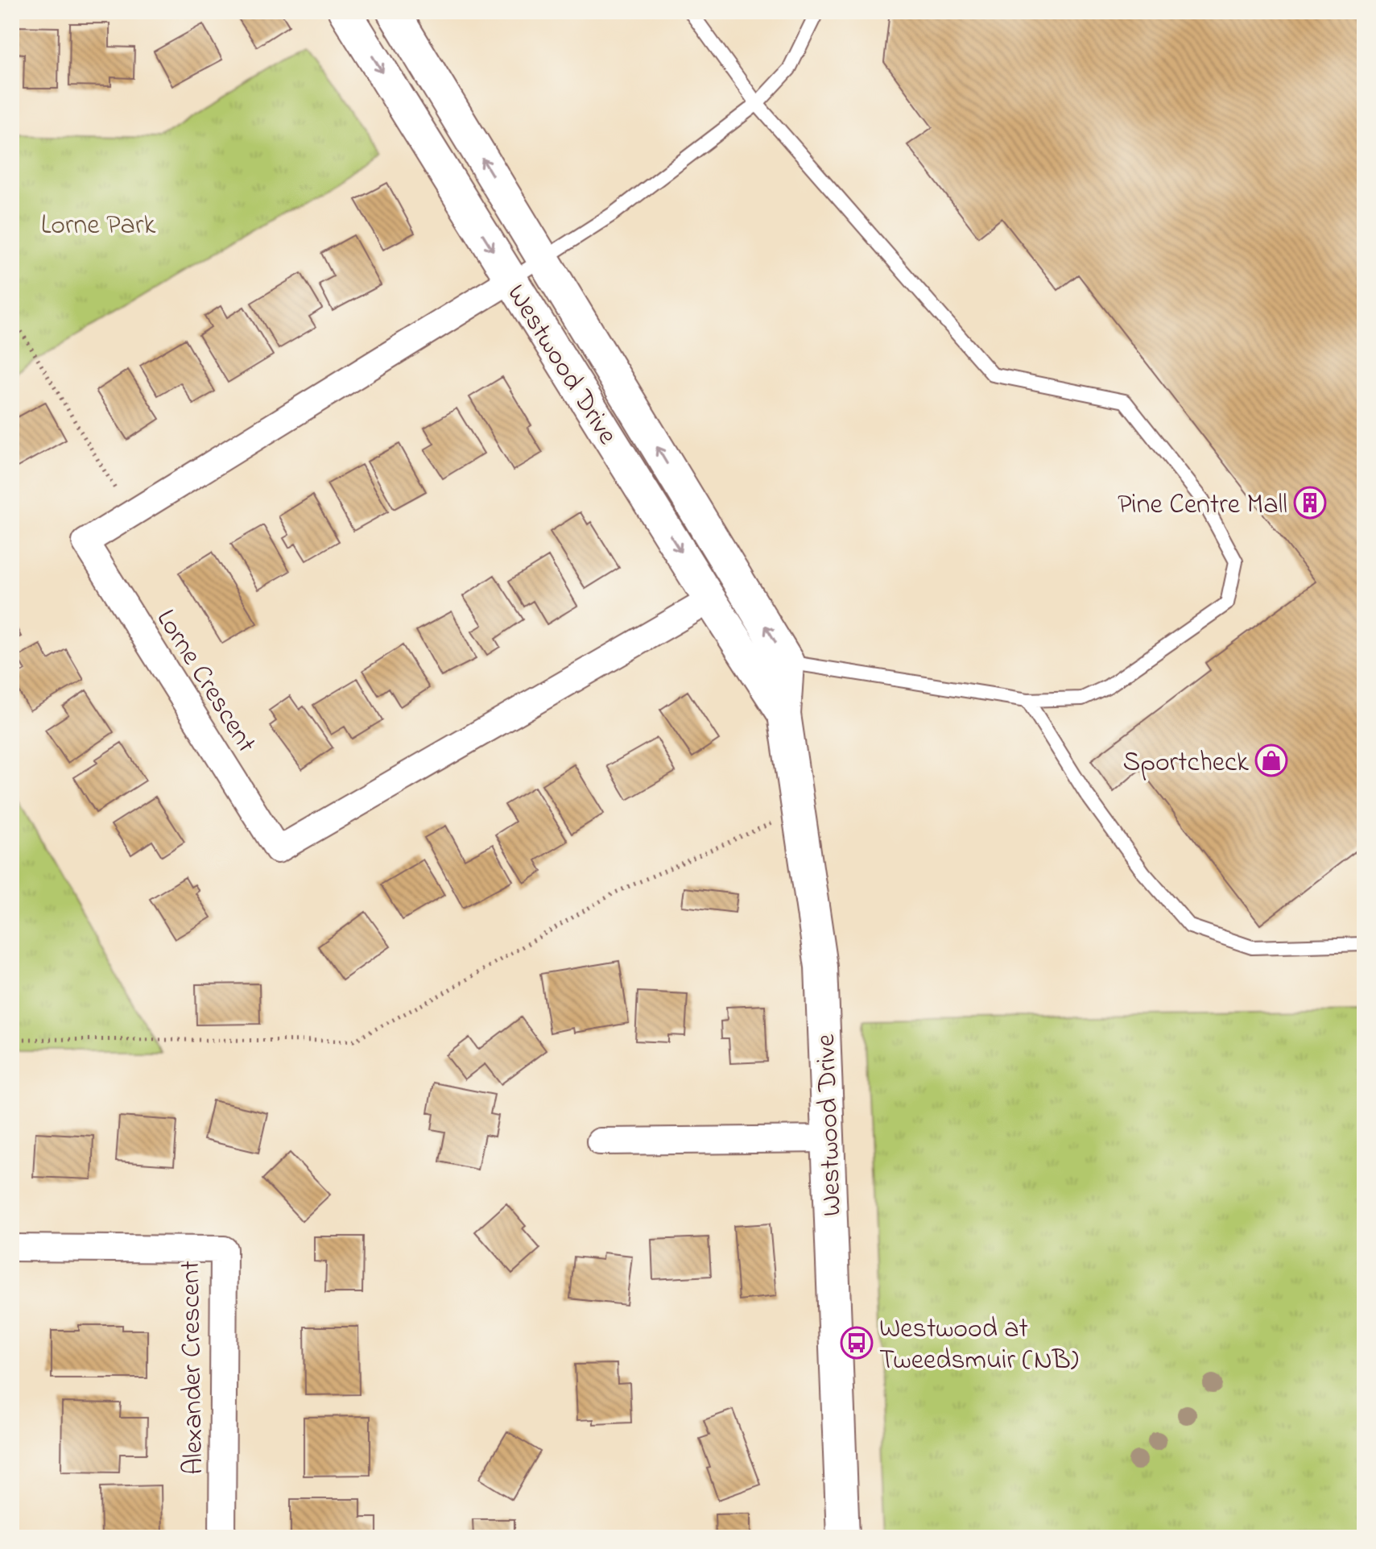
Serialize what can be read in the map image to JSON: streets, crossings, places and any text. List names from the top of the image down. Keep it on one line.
{"streets":{"street":["Westwood Drive","Lorne Crescent","Alexander Crescent"]},"crossings":[["Westwood Drive","Lorne Crescent"]],"parks":["Lorne Park"],"places":{"building":["Pine Centre Mall"],"shop":["Sportcheck"],"bus stop":["Westwood at Tweedsmuir (NB)"]}}
